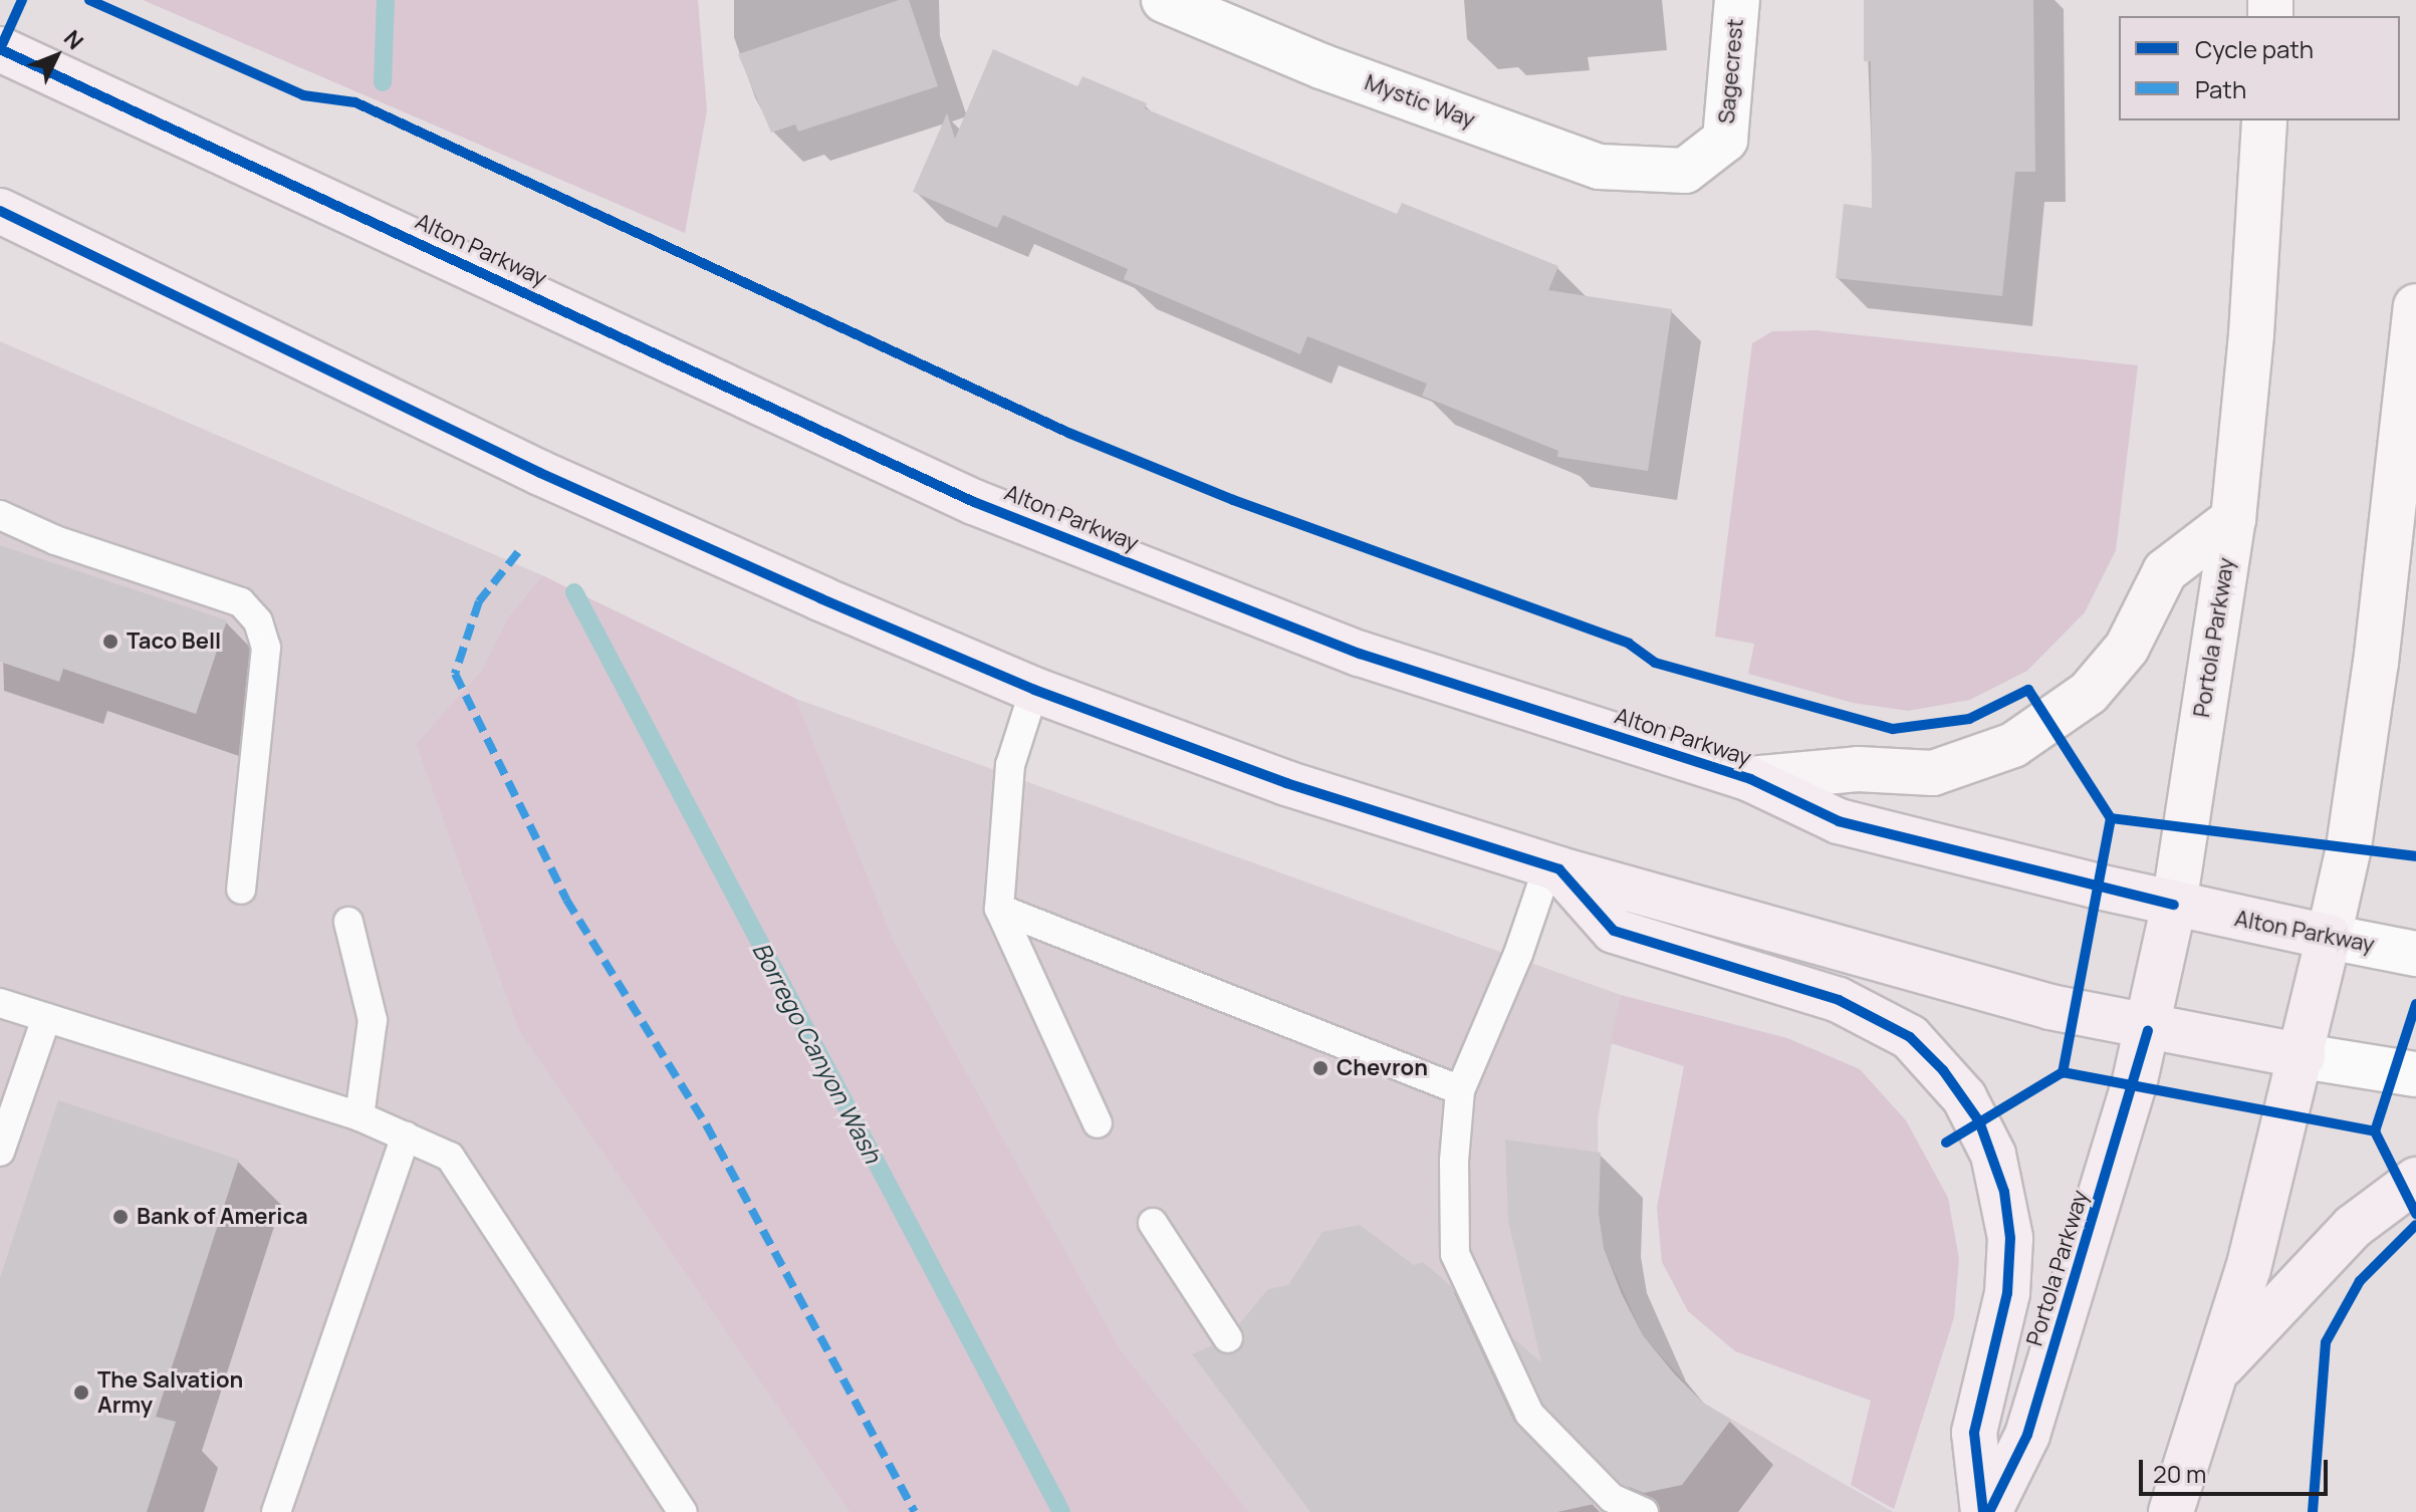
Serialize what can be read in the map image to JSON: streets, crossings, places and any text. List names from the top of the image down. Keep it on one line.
{"streets":{"main road":["Alton Parkway","Portola Parkway"],"street":["Sagecrest","Mystic Way"]},"crossings":[["Sagecrest","Mystic Way"],["Alton Parkway","Portola Parkway"]],"water":["Borrego Canyon Wash"],"places":["Taco Bell","Chevron","Bank of America","The Salvation Army"],"legend":["Cycle path","Path"],"scale_bar":"20 m","north":"top right"}
